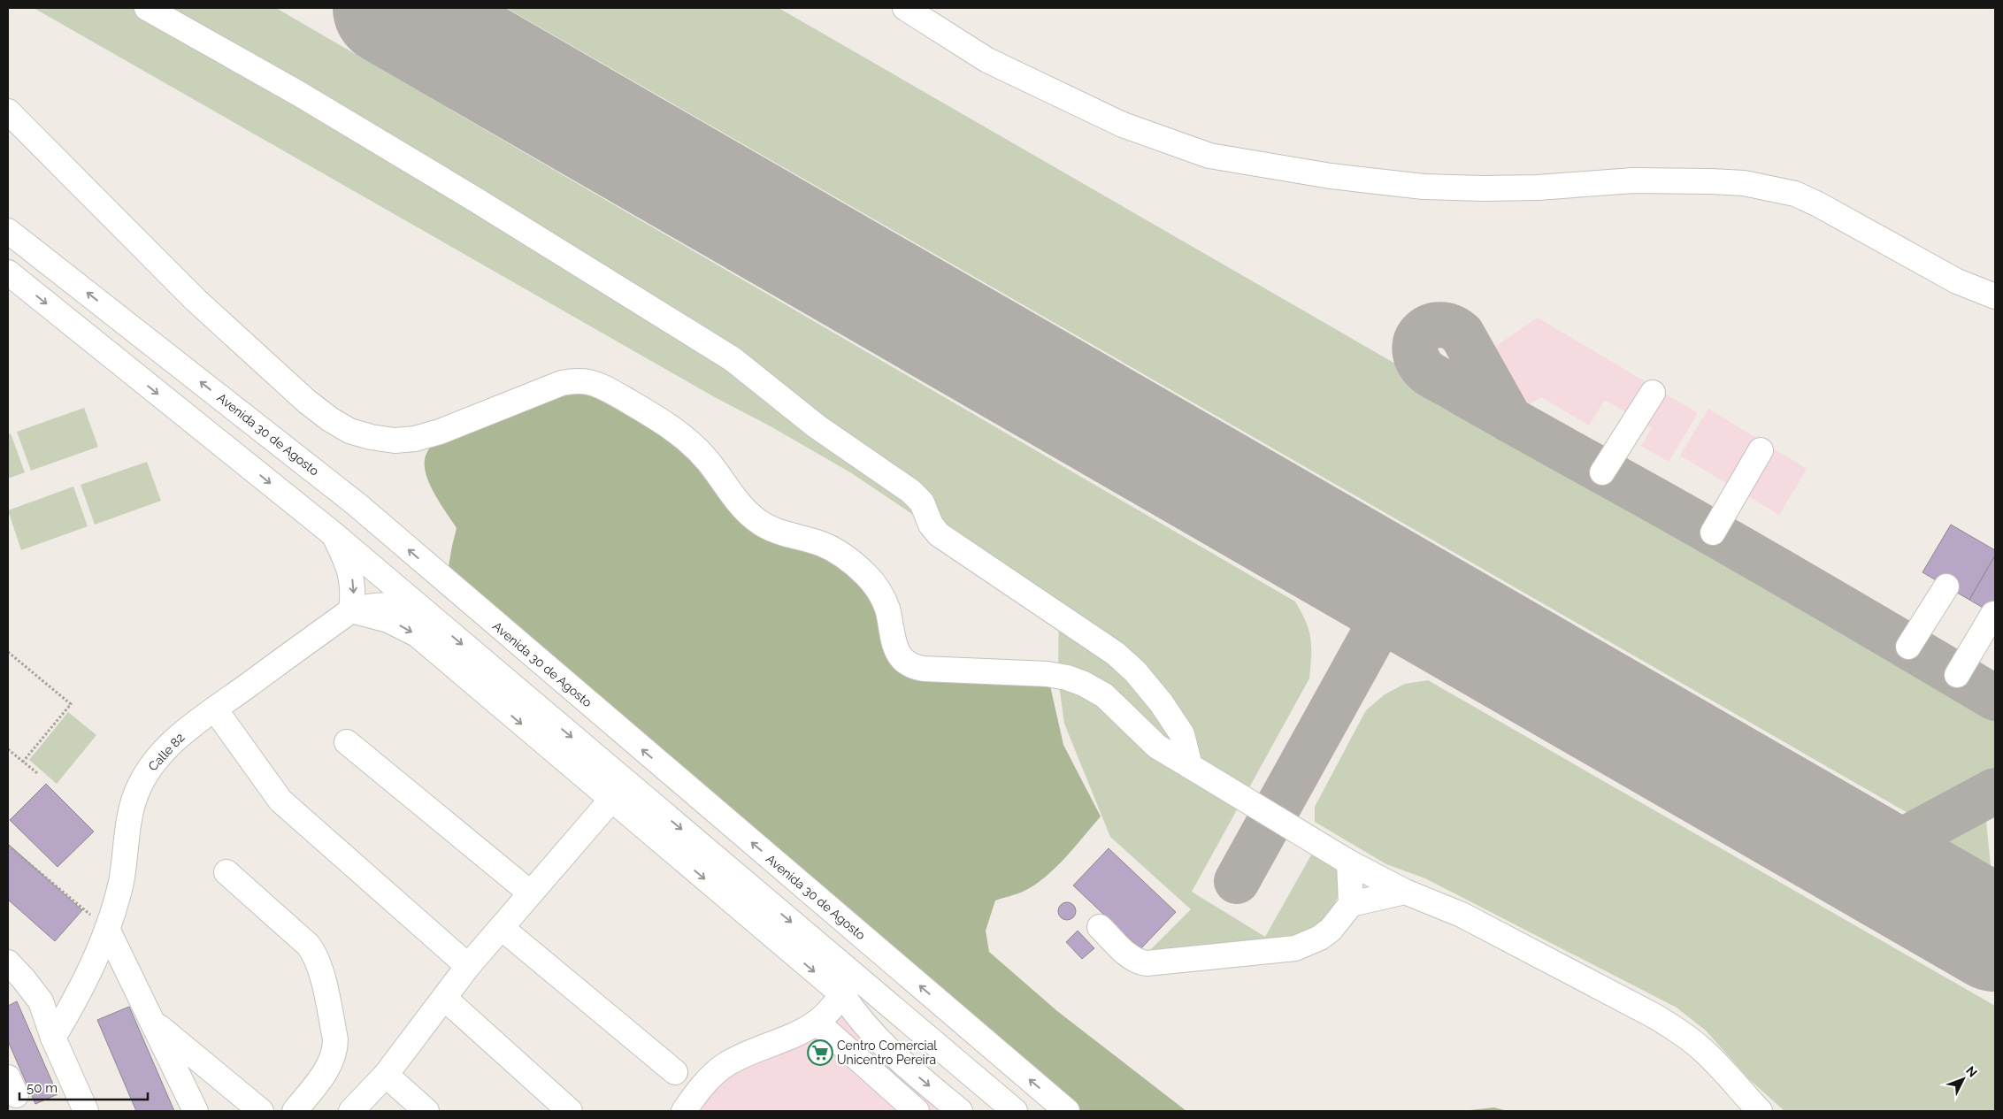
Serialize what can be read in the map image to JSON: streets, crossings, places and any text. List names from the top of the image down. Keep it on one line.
{"streets":{"street":["Avenida 30 de Agosto","Calle 82"]},"places":{"supermarket":["Centro Comercial Unicentro Pereira"]},"scale_bar":"50 m","north":"top right"}
